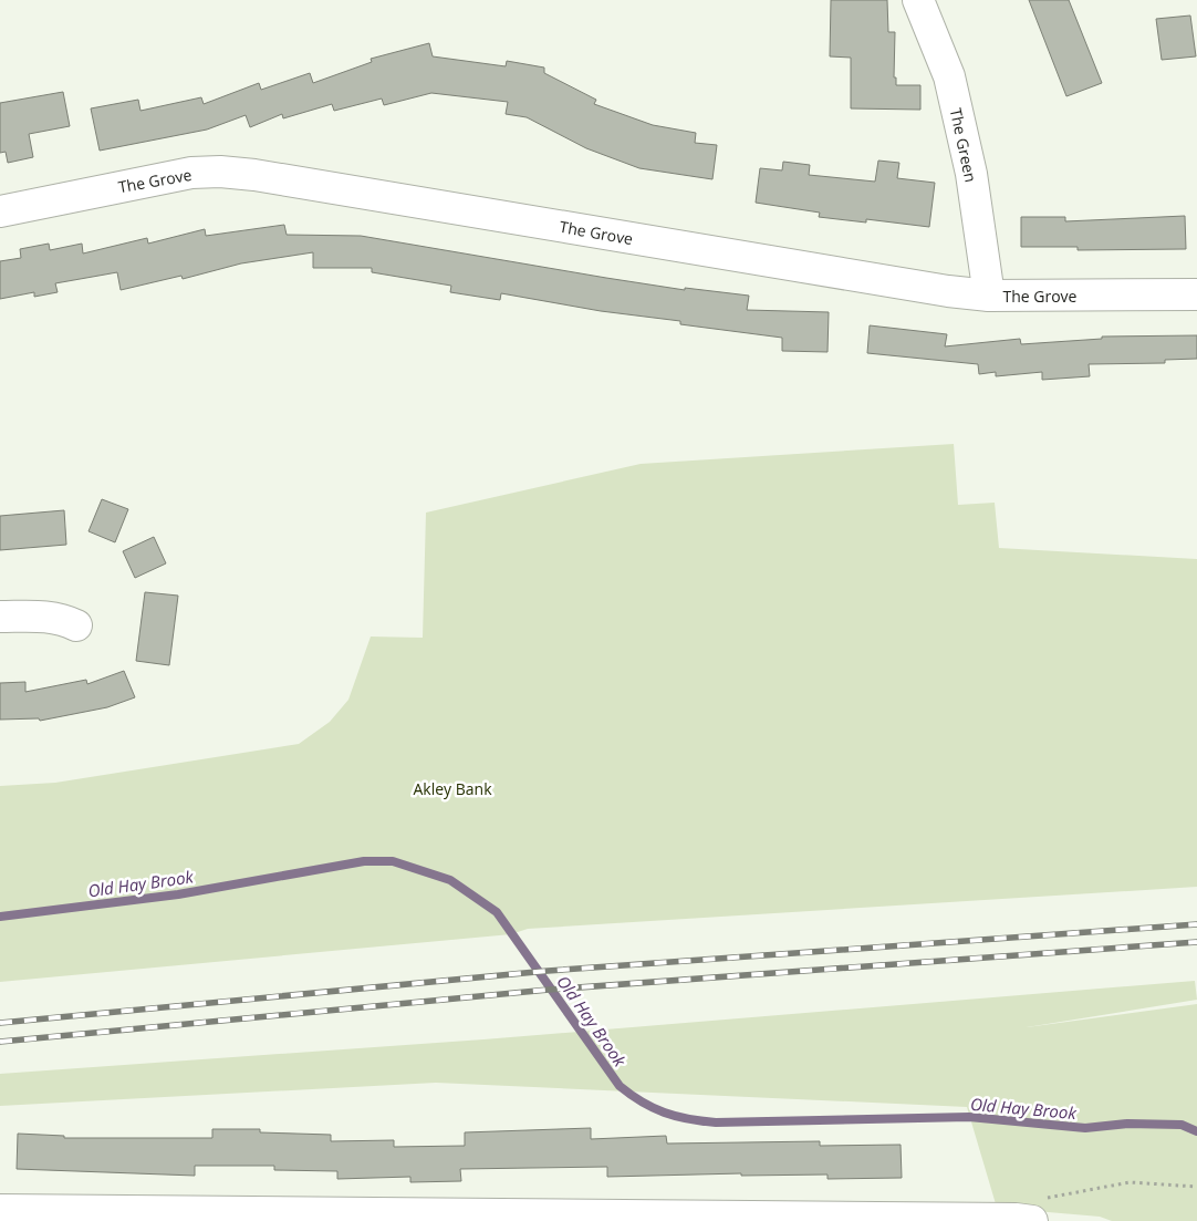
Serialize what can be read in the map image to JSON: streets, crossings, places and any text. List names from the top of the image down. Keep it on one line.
{"streets":{"street":["The Green","The Grove"]},"crossings":[["The Green","The Grove"]],"water":["Old Hay Brook"],"parks":["Akley Bank"]}
